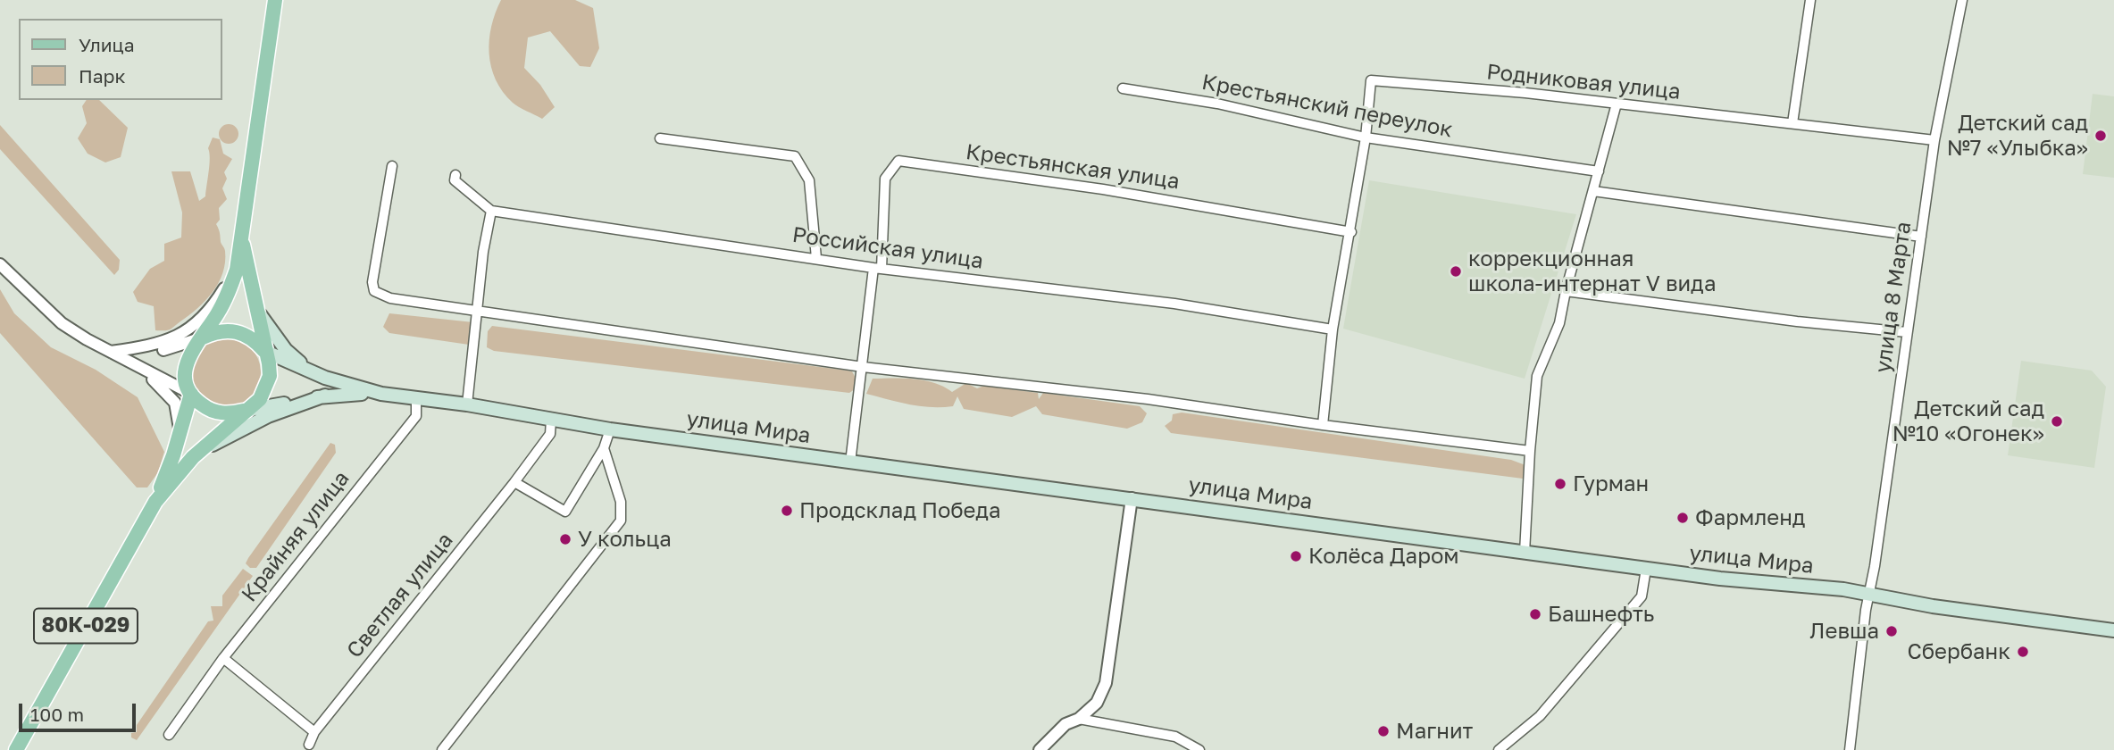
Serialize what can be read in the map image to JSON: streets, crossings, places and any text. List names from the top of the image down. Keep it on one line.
{"streets":{"main road":["улица Мира","80К-029"],"street":["Родниковая улица","Крестьянский переулок","Крестьянская улица","Российская улица","улица 8 Марта","Крайняя улица","Светлая улица"]},"crossings":[["Родниковая улица","Крестьянский переулок"],["Родниковая улица","улица 8 Марта"],["Крестьянская улица","Российская улица"],["улица 8 Марта","улица Мира"],["улица Мира","Крайняя улица"],["улица Мира","Светлая улица"]],"places":["Детский сад №7 «Улыбка»","коррекционная школа-интернат V вида","Детский сад №10 «Огонек»","Гурман","Продсклад Победа","Фармленд","У кольца","Колёса Даром","Башнефть","Левша","Сбербанк","Магнит"],"legend":["Улица","Парк"],"scale_bar":"100 m"}
